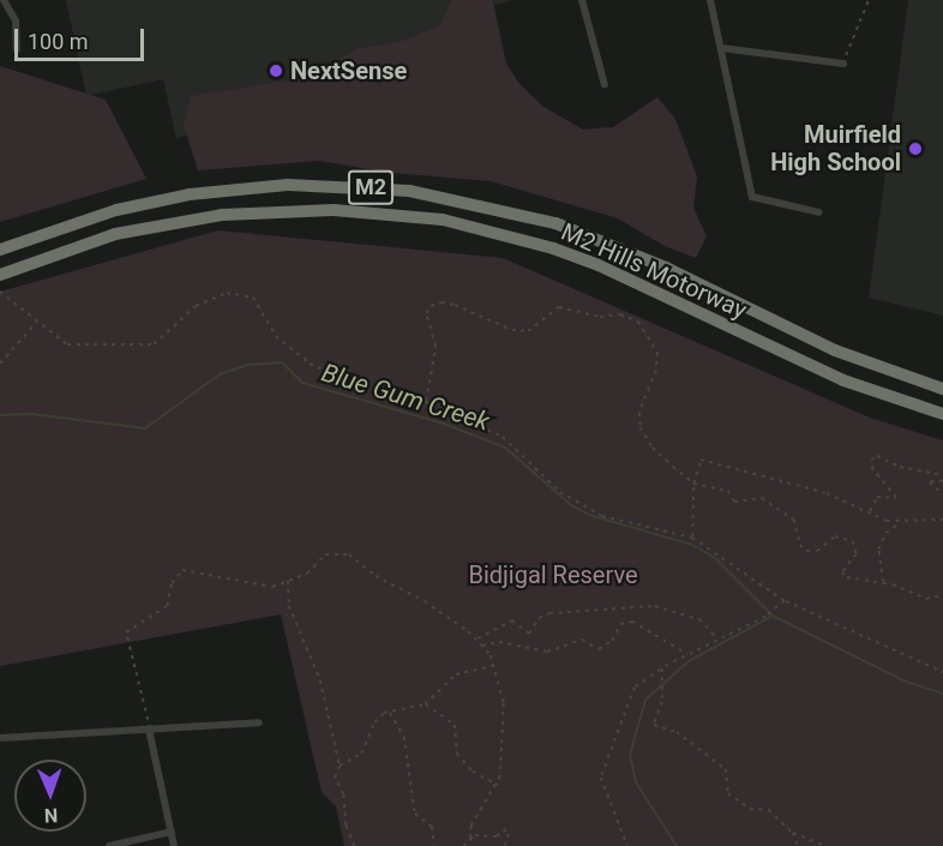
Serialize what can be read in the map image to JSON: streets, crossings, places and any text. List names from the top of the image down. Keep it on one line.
{"streets":{"highway":["M2","M2 Hills Motorway"]},"water":["Blue Gum Creek"],"parks":["Bidjigal Reserve"],"places":["NextSense","Muirfield High School"],"scale_bar":"100 m","north":"bottom"}
